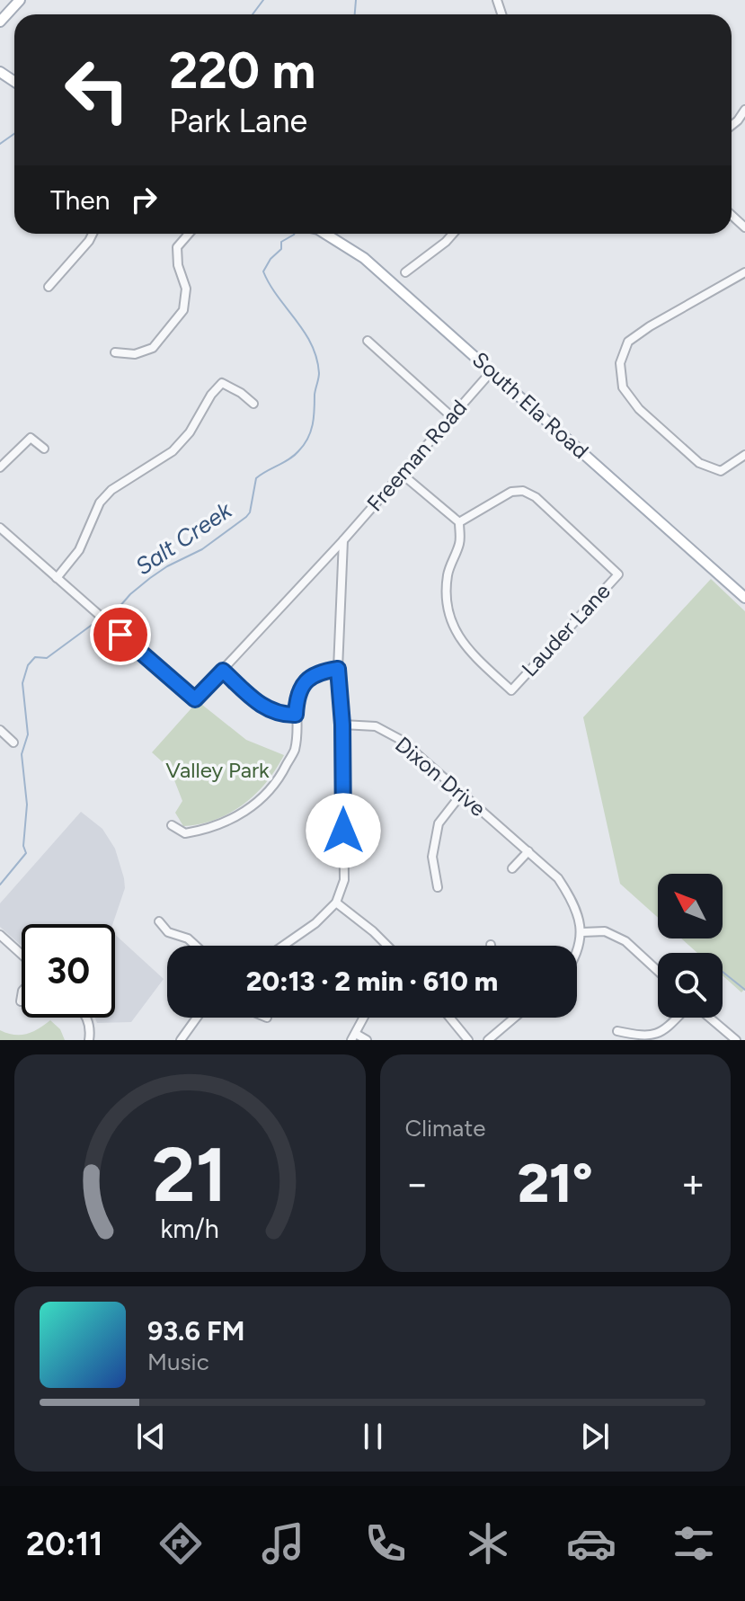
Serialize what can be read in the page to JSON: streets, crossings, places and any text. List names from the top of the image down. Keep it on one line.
{"streets":{"main road":["South Ela Road"],"street":["Freeman Road","Lauder Lane","Dixon Drive"]},"crossings":[["South Ela Road","Freeman Road"]],"water":["Salt Creek"],"parks":["Valley Park"],"north":"top left","page":{"turn":["220 m","Park Lane"],"then":"Then","limit":"30","trip":"20:13 · 2 min · 610 m","tile":"Climate","heat":["−","21°","+"],"song":["93.6 FM","Music"],"tabs":"20:11","gauge":["21","km/h"]}}
